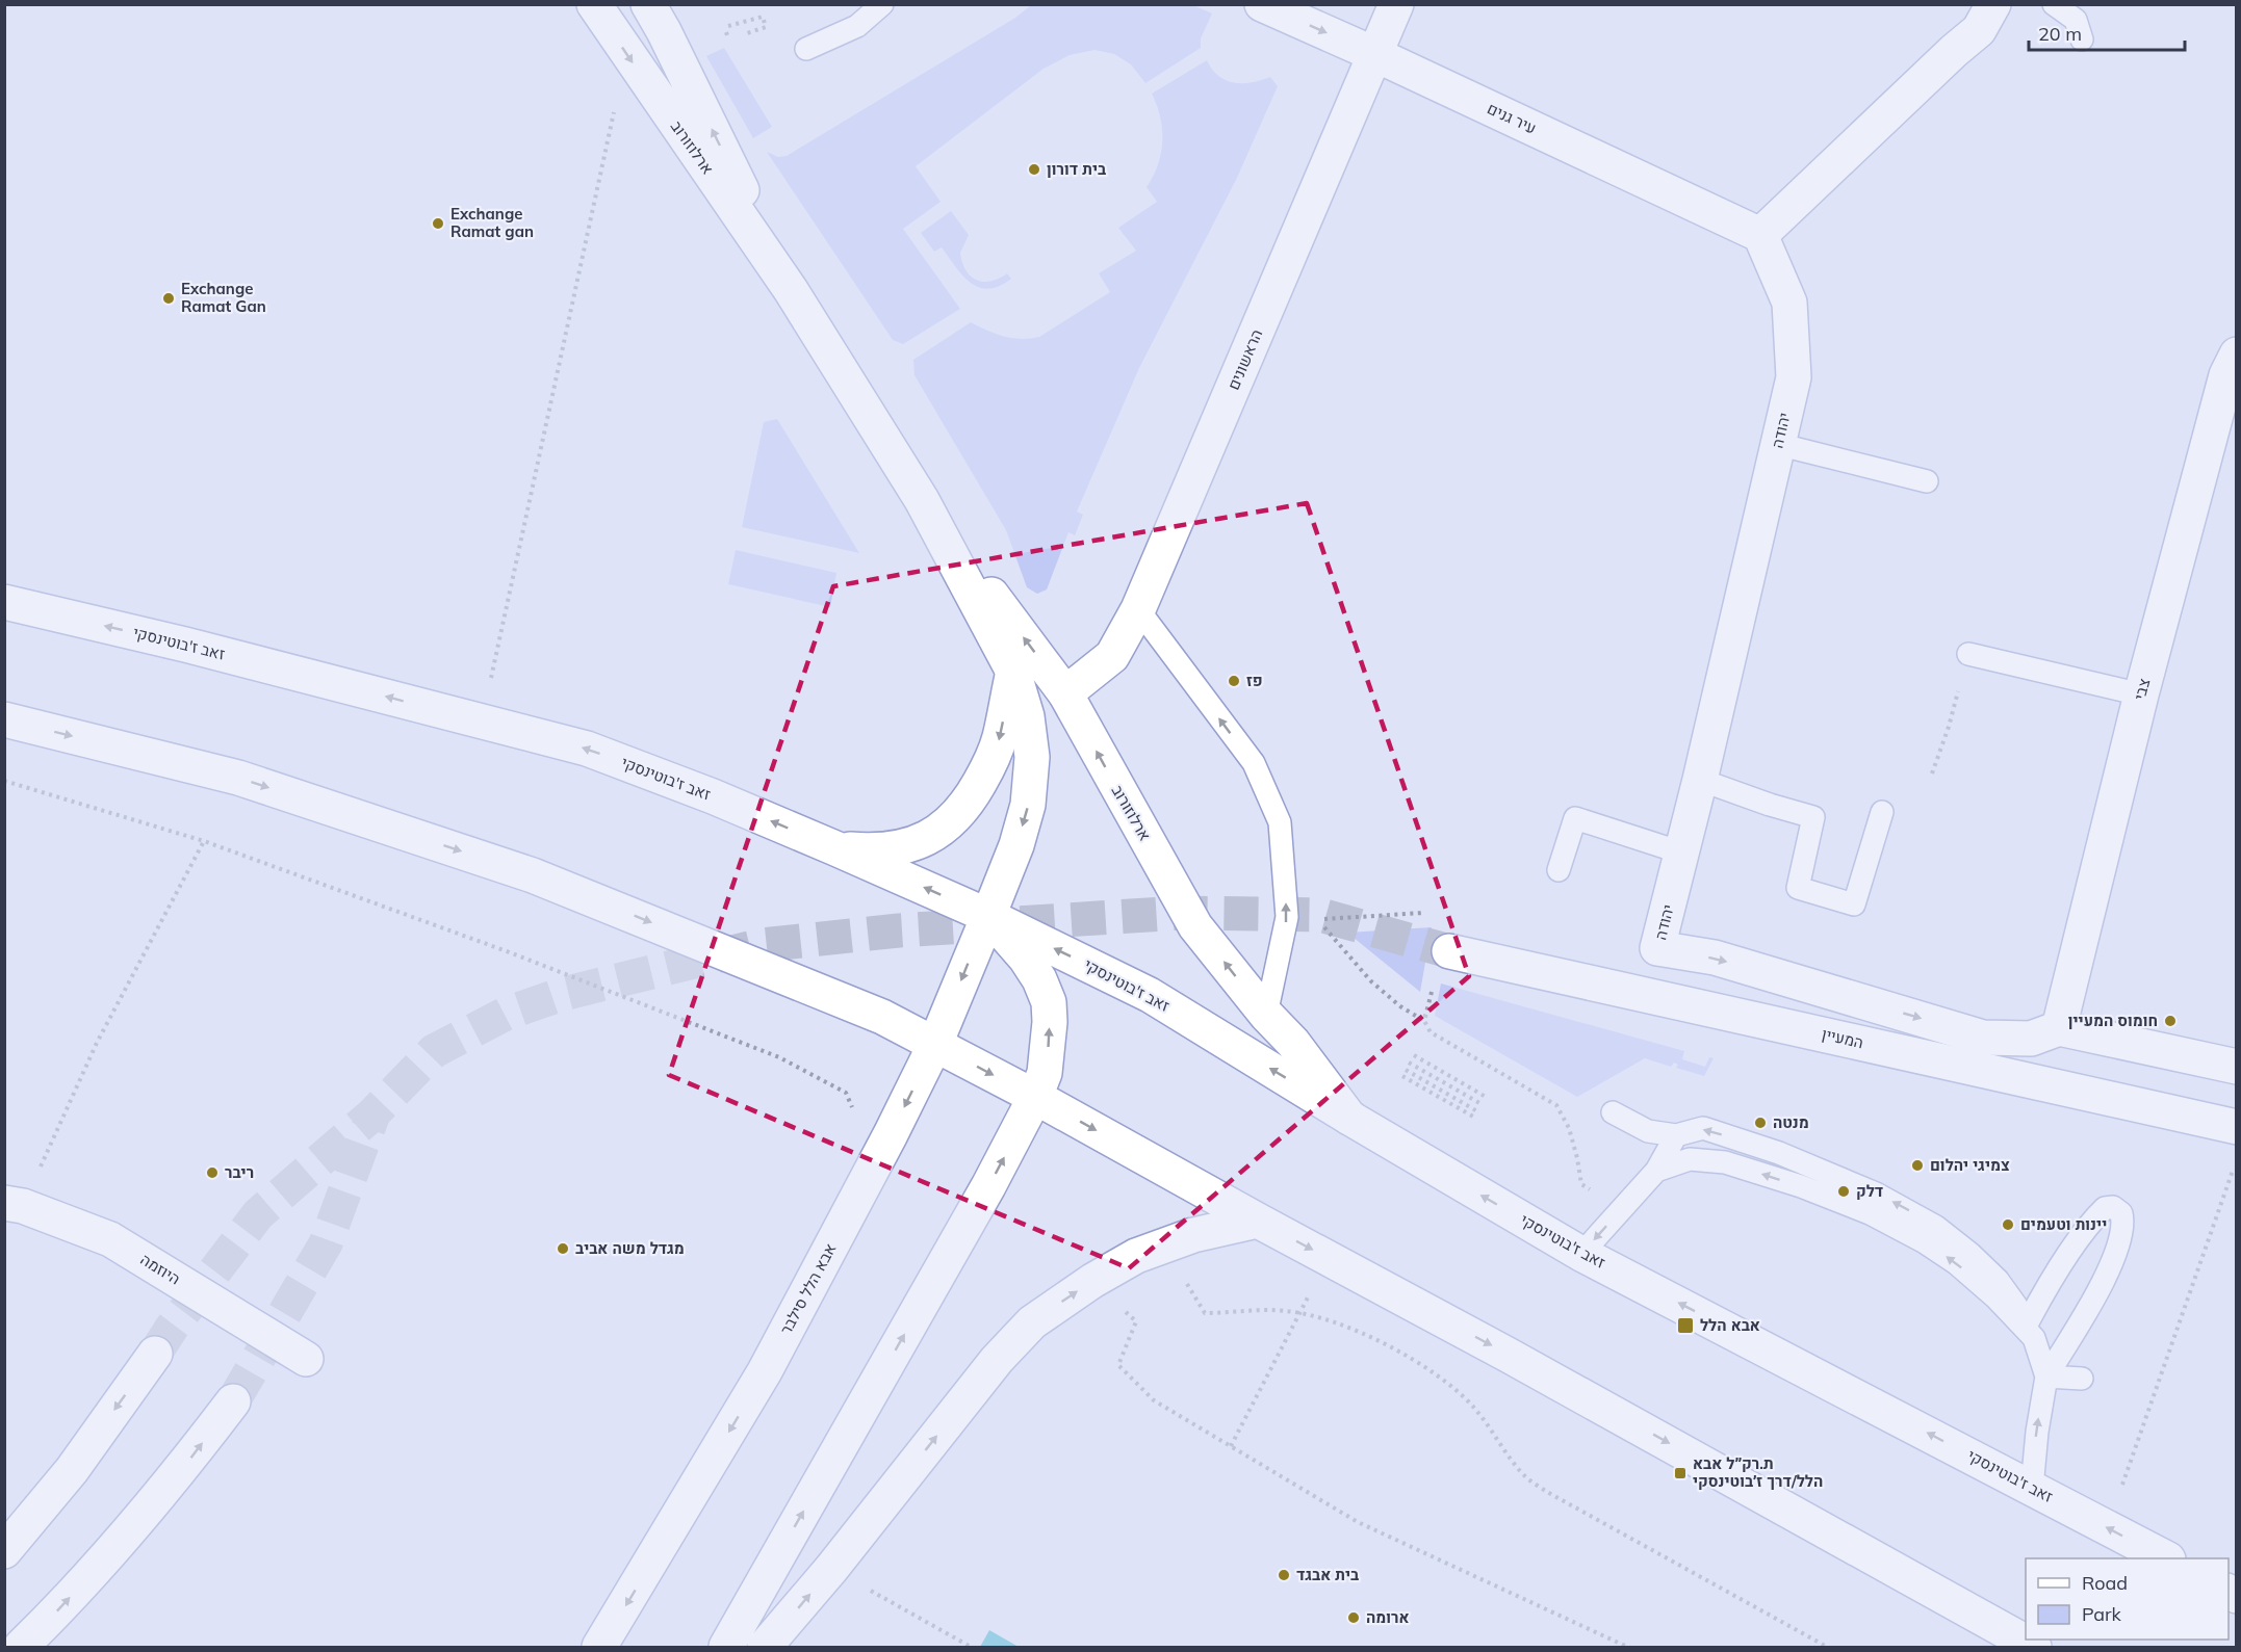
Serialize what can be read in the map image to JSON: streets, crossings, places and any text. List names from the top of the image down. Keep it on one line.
{"streets":{"street":["עיר גנים","ארלוזורוב","הראשונים","יהודה","זאב ז'בוטינסקי","צבי","המעיין","היוזמה","אבא הלל סילבר"]},"crossings":[["עיר גנים","הראשונים"],["עיר גנים","יהודה"],["ארלוזורוב","הראשונים"],["ארלוזורוב","זאב ז'בוטינסקי"],["ארלוזורוב","אבא הלל סילבר"],["יהודה","צבי"],["זאב ז'בוטינסקי","אבא הלל סילבר"]],"one_way":["יהודה"],"places":{"other":["בית דורון","Exchange Ramat gan","Exchange Ramat Gan","פז","חומוס המעיין","מנטה","צמיגי יהלום","ריבר","דלק","יינות וטעמים","מגדל משה אביב","בית אבגד","ארומה"],"transit":["אבא הלל","ת.רק״ל אבא הלל/דרך ז׳בוטינסקי"]},"legend":["Road","Park"],"scale_bar":"20 m"}
